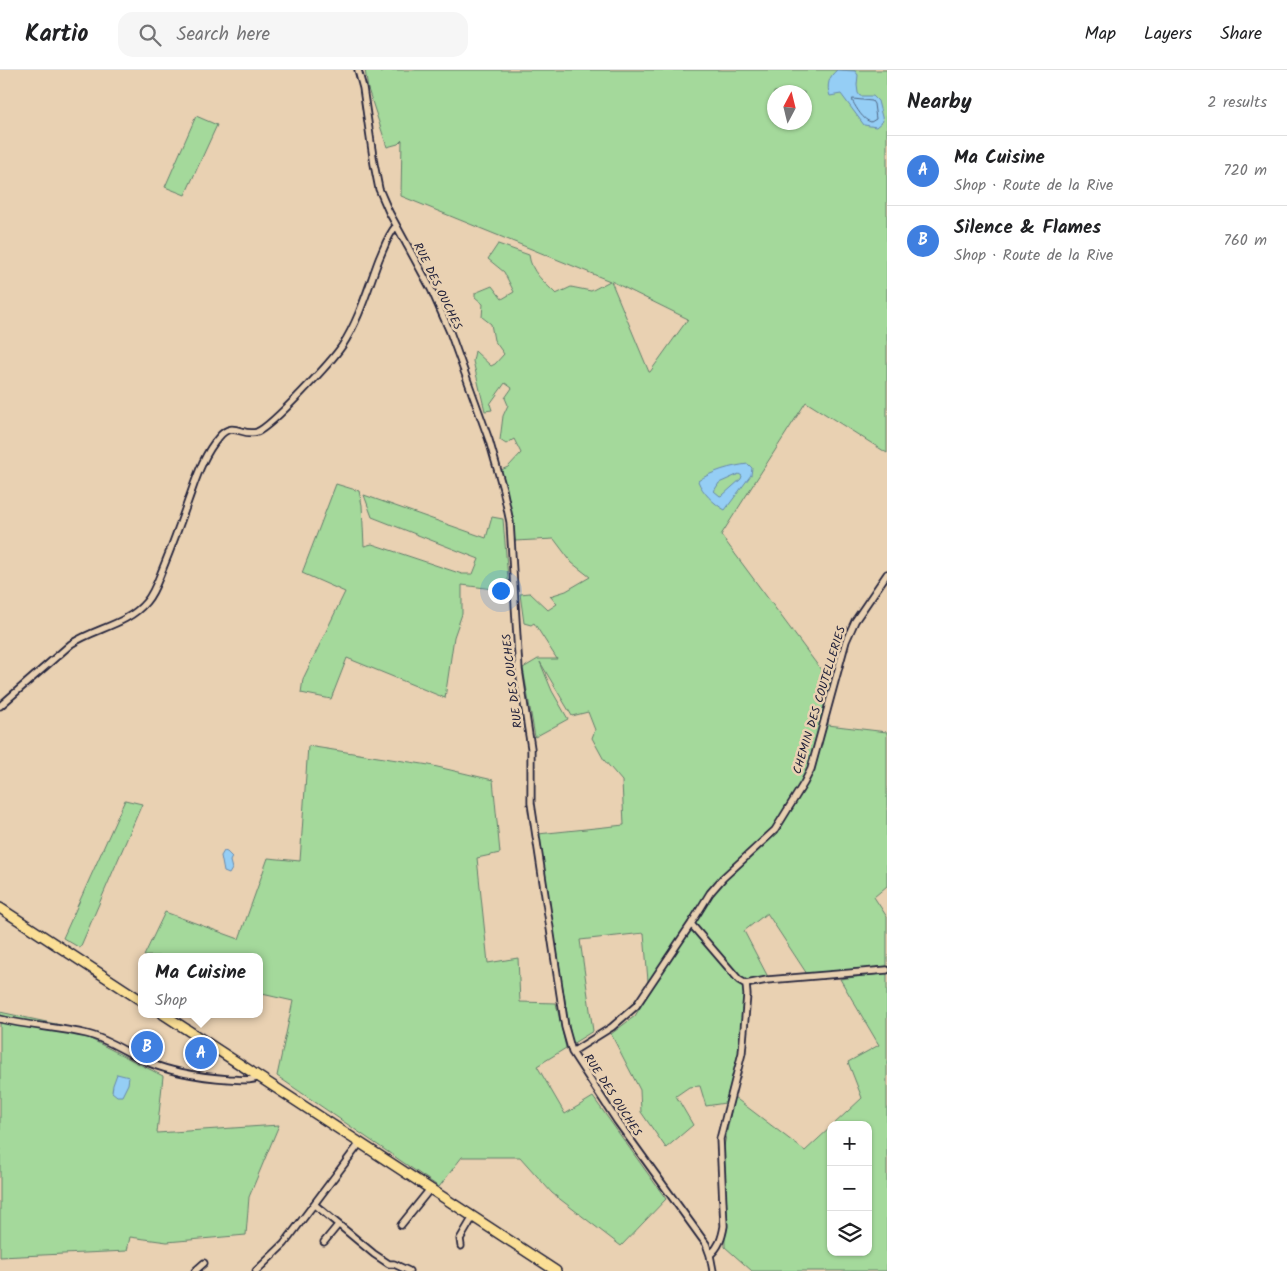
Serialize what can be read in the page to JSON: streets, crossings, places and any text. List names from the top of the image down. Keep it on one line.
{"streets":{"street":["RUE DES OUCHES","CHEMIN DES COUTELLERIES"]},"crossings":[["RUE DES OUCHES","CHEMIN DES COUTELLERIES"]],"north":"top","page":{"header":"Kartio","search":"Search here","nav":["Map","Layers","Share"],"heading":["Nearby","2 results"],"list":[{"mark":"A","name":"Ma Cuisine","note":"Shop · Route de la Rive","value":"720 m"},{"mark":"B","name":"Silence & Flames","note":"Shop · Route de la Rive","value":"760 m"}],"popup":["Ma Cuisine","Shop"],"pins":["B","A"],"map_buttons":["+","−"]}}
